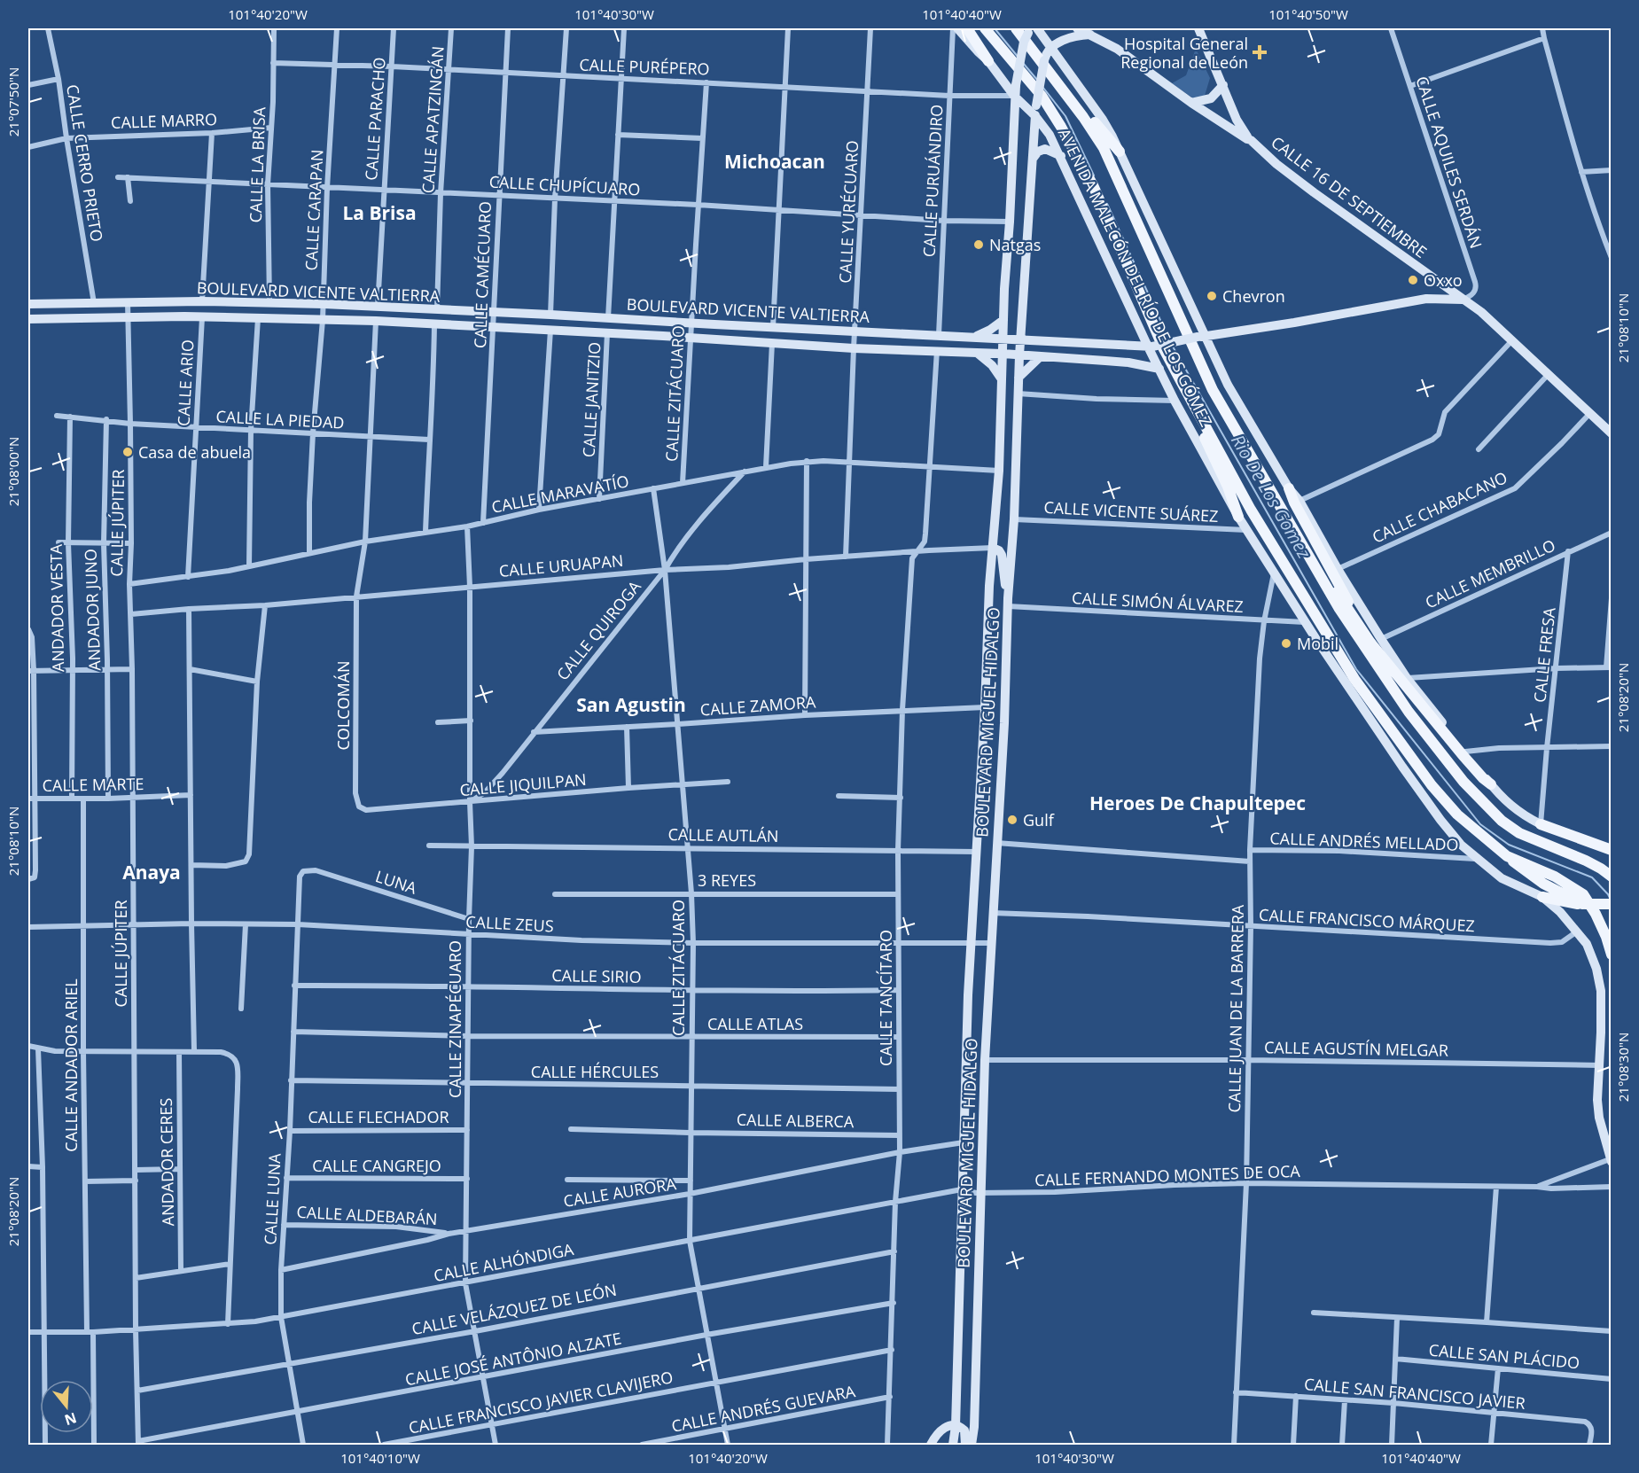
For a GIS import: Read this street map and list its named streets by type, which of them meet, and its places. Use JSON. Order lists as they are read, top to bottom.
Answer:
{
  "streets": {
    "main road": [
      "CALLE 16 DE SEPTIEMBRE",
      "AVENIDA MALECÓN DEL RÍO DE LOS GÓMEZ",
      "BOULEVARD VICENTE VALTIERRA",
      "BOULEVARD MIGUEL HIDALGO"
    ],
    "street": [
      "CALLE PURÉPERO",
      "CALLE PARACHO",
      "CALLE APATZINGÁN",
      "CALLE MARRO",
      "CALLE AQUILES SERDÁN",
      "CALLE CERRO PRIETO",
      "CALLE LA BRISA",
      "CALLE PURUÁNDIRO",
      "CALLE CHUPÍCUARO",
      "CALLE CARAPAN",
      "CALLE YURÉCUARO",
      "CALLE CAMÉCUARO",
      "CALLE ARIO",
      "CALLE ZITÁCUARO",
      "CALLE JANITZIO",
      "CALLE LA PIEDAD",
      "CALLE MARAVATÍO",
      "CALLE CHABACANO",
      "CALLE VICENTE SUÁREZ",
      "CALLE JÚPITER",
      "CALLE URUAPAN",
      "CALLE MEMBRILLO",
      "CALLE SIMÓN ÁLVAREZ",
      "ANDADOR VESTA",
      "ANDADOR JUNO",
      "CALLE QUIROGA",
      "CALLE FRESA",
      "COLCOMÁN",
      "CALLE ZAMORA",
      "CALLE MARTE",
      "CALLE JIQUILPAN",
      "CALLE AUTLÁN",
      "CALLE ANDRÉS MELLADO",
      "3 REYES",
      "LUNA",
      "CALLE FRANCISCO MÁRQUEZ",
      "CALLE ZEUS",
      "CALLE SIRIO",
      "CALLE TANCÍTARO",
      "CALLE JUAN DE LA BARRERA",
      "CALLE ZINAPÉCUARO",
      "CALLE ATLAS",
      "CALLE AGUSTÍN MELGAR",
      "CALLE ANDADOR ARIEL",
      "CALLE HÉRCULES",
      "CALLE FLECHADOR",
      "CALLE ALBERCA",
      "ANDADOR CERES",
      "CALLE CANGREJO",
      "CALLE FERNANDO MONTES DE OCA",
      "CALLE AURORA",
      "CALLE LUNA",
      "CALLE ALDEBARÁN",
      "CALLE ALHÓNDIGA",
      "CALLE VELÁZQUEZ DE LEÓN",
      "CALLE SAN PLÁCIDO",
      "CALLE JOSÉ ANTÔNIO ALZATE",
      "CALLE SAN FRANCISCO JAVIER",
      "CALLE FRANCISCO JAVIER CLAVIJERO",
      "CALLE ANDRÉS GUEVARA"
    ]
  },
  "crossings": [
    ["CALLE PURÉPERO", "CALLE PARACHO"],
    ["CALLE PURÉPERO", "CALLE APATZINGÁN"],
    ["CALLE PURÉPERO", "CALLE LA BRISA"],
    ["CALLE PURÉPERO", "CALLE PURUÁNDIRO"],
    ["CALLE PURÉPERO", "CALLE CARAPAN"],
    ["CALLE PURÉPERO", "CALLE YURÉCUARO"],
    ["CALLE PURÉPERO", "CALLE CAMÉCUARO"],
    ["CALLE PURÉPERO", "AVENIDA MALECÓN DEL RÍO DE LOS GÓMEZ"],
    ["CALLE PURÉPERO", "CALLE ZITÁCUARO"],
    ["CALLE PURÉPERO", "BOULEVARD MIGUEL HIDALGO"],
    ["CALLE PARACHO", "CALLE CHUPÍCUARO"],
    ["CALLE PARACHO", "BOULEVARD VICENTE VALTIERRA"],
    ["CALLE APATZINGÁN", "CALLE CHUPÍCUARO"],
    ["CALLE APATZINGÁN", "BOULEVARD VICENTE VALTIERRA"],
    ["CALLE MARRO", "CALLE CERRO PRIETO"],
    ["CALLE MARRO", "CALLE LA BRISA"],
    ["CALLE AQUILES SERDÁN", "CALLE 16 DE SEPTIEMBRE"],
    ["CALLE AQUILES SERDÁN", "BOULEVARD VICENTE VALTIERRA"],
    ["CALLE CERRO PRIETO", "BOULEVARD VICENTE VALTIERRA"],
    ["CALLE LA BRISA", "CALLE CHUPÍCUARO"],
    ["CALLE LA BRISA", "BOULEVARD VICENTE VALTIERRA"],
    ["CALLE PURUÁNDIRO", "CALLE CHUPÍCUARO"],
    ["CALLE PURUÁNDIRO", "BOULEVARD VICENTE VALTIERRA"],
    ["CALLE CHUPÍCUARO", "CALLE CARAPAN"],
    ["CALLE CHUPÍCUARO", "CALLE YURÉCUARO"],
    ["CALLE CHUPÍCUARO", "CALLE CAMÉCUARO"],
    ["CALLE CHUPÍCUARO", "CALLE ZITÁCUARO"],
    ["CALLE CHUPÍCUARO", "BOULEVARD MIGUEL HIDALGO"],
    ["CALLE 16 DE SEPTIEMBRE", "BOULEVARD VICENTE VALTIERRA"],
    ["CALLE 16 DE SEPTIEMBRE", "CALLE CHABACANO"],
    ["CALLE 16 DE SEPTIEMBRE", "BOULEVARD MIGUEL HIDALGO"],
    ["CALLE CARAPAN", "BOULEVARD VICENTE VALTIERRA"],
    ["CALLE CARAPAN", "CALLE LA PIEDAD"],
    ["CALLE CARAPAN", "CALLE MARAVATÍO"],
    ["CALLE YURÉCUARO", "BOULEVARD VICENTE VALTIERRA"],
    ["CALLE YURÉCUARO", "CALLE MARAVATÍO"],
    ["CALLE YURÉCUARO", "CALLE URUAPAN"],
    ["CALLE CAMÉCUARO", "BOULEVARD VICENTE VALTIERRA"],
    ["CALLE CAMÉCUARO", "CALLE MARAVATÍO"],
    ["AVENIDA MALECÓN DEL RÍO DE LOS GÓMEZ", "BOULEVARD VICENTE VALTIERRA"],
    ["AVENIDA MALECÓN DEL RÍO DE LOS GÓMEZ", "CALLE VICENTE SUÁREZ"],
    ["AVENIDA MALECÓN DEL RÍO DE LOS GÓMEZ", "CALLE SIMÓN ÁLVAREZ"],
    ["AVENIDA MALECÓN DEL RÍO DE LOS GÓMEZ", "BOULEVARD MIGUEL HIDALGO"],
    ["AVENIDA MALECÓN DEL RÍO DE LOS GÓMEZ", "CALLE ANDRÉS MELLADO"],
    ["AVENIDA MALECÓN DEL RÍO DE LOS GÓMEZ", "CALLE FRANCISCO MÁRQUEZ"],
    ["AVENIDA MALECÓN DEL RÍO DE LOS GÓMEZ", "CALLE JUAN DE LA BARRERA"],
    ["AVENIDA MALECÓN DEL RÍO DE LOS GÓMEZ", "CALLE AGUSTÍN MELGAR"],
    ["BOULEVARD VICENTE VALTIERRA", "CALLE ARIO"],
    ["BOULEVARD VICENTE VALTIERRA", "CALLE ZITÁCUARO"],
    ["BOULEVARD VICENTE VALTIERRA", "CALLE JANITZIO"],
    ["BOULEVARD VICENTE VALTIERRA", "CALLE JÚPITER"],
    ["BOULEVARD VICENTE VALTIERRA", "BOULEVARD MIGUEL HIDALGO"],
    ["CALLE ARIO", "CALLE LA PIEDAD"],
    ["CALLE ARIO", "CALLE MARAVATÍO"],
    ["CALLE ZITÁCUARO", "CALLE MARAVATÍO"],
    ["CALLE ZITÁCUARO", "CALLE URUAPAN"],
    ["CALLE ZITÁCUARO", "CALLE QUIROGA"],
    ["CALLE ZITÁCUARO", "CALLE ZAMORA"],
    ["CALLE ZITÁCUARO", "CALLE JIQUILPAN"],
    ["CALLE ZITÁCUARO", "CALLE AUTLÁN"],
    ["CALLE ZITÁCUARO", "3 REYES"],
    ["CALLE ZITÁCUARO", "CALLE ZEUS"],
    ["CALLE ZITÁCUARO", "CALLE SIRIO"],
    ["CALLE ZITÁCUARO", "CALLE ATLAS"],
    ["CALLE ZITÁCUARO", "CALLE HÉRCULES"],
    ["CALLE ZITÁCUARO", "CALLE ALBERCA"],
    ["CALLE ZITÁCUARO", "CALLE AURORA"],
    ["CALLE ZITÁCUARO", "CALLE ALHÓNDIGA"],
    ["CALLE ZITÁCUARO", "CALLE VELÁZQUEZ DE LEÓN"],
    ["CALLE ZITÁCUARO", "CALLE JOSÉ ANTÔNIO ALZATE"],
    ["CALLE ZITÁCUARO", "CALLE FRANCISCO JAVIER CLAVIJERO"],
    ["CALLE ZITÁCUARO", "CALLE ANDRÉS GUEVARA"],
    ["CALLE JANITZIO", "CALLE MARAVATÍO"],
    ["CALLE LA PIEDAD", "CALLE JÚPITER"],
    ["CALLE LA PIEDAD", "ANDADOR VESTA"],
    ["CALLE LA PIEDAD", "ANDADOR JUNO"],
    ["CALLE MARAVATÍO", "CALLE JÚPITER"],
    ["CALLE MARAVATÍO", "CALLE QUIROGA"],
    ["CALLE MARAVATÍO", "BOULEVARD MIGUEL HIDALGO"],
    ["CALLE MARAVATÍO", "CALLE ZINAPÉCUARO"],
    ["CALLE VICENTE SUÁREZ", "BOULEVARD MIGUEL HIDALGO"],
    ["CALLE JÚPITER", "CALLE URUAPAN"],
    ["CALLE JÚPITER", "CALLE MARTE"],
    ["CALLE JÚPITER", "CALLE ZEUS"],
    ["CALLE JÚPITER", "CALLE ALHÓNDIGA"],
    ["CALLE JÚPITER", "CALLE VELÁZQUEZ DE LEÓN"],
    ["CALLE JÚPITER", "CALLE JOSÉ ANTÔNIO ALZATE"],
    ["CALLE URUAPAN", "CALLE QUIROGA"],
    ["CALLE URUAPAN", "COLCOMÁN"],
    ["CALLE URUAPAN", "BOULEVARD MIGUEL HIDALGO"],
    ["CALLE URUAPAN", "CALLE TANCÍTARO"],
    ["CALLE URUAPAN", "CALLE ZINAPÉCUARO"],
    ["CALLE MEMBRILLO", "CALLE FRESA"],
    ["CALLE SIMÓN ÁLVAREZ", "BOULEVARD MIGUEL HIDALGO"],
    ["CALLE SIMÓN ÁLVAREZ", "CALLE JUAN DE LA BARRERA"],
    ["ANDADOR VESTA", "CALLE MARTE"],
    ["ANDADOR JUNO", "CALLE MARTE"],
    ["CALLE QUIROGA", "CALLE ZAMORA"],
    ["CALLE QUIROGA", "CALLE JIQUILPAN"],
    ["CALLE QUIROGA", "CALLE ZINAPÉCUARO"],
    ["COLCOMÁN", "CALLE JIQUILPAN"],
    ["CALLE ZAMORA", "BOULEVARD MIGUEL HIDALGO"],
    ["CALLE ZAMORA", "CALLE TANCÍTARO"],
    ["BOULEVARD MIGUEL HIDALGO", "CALLE AUTLÁN"],
    ["BOULEVARD MIGUEL HIDALGO", "CALLE FRANCISCO MÁRQUEZ"],
    ["BOULEVARD MIGUEL HIDALGO", "CALLE ZEUS"],
    ["BOULEVARD MIGUEL HIDALGO", "CALLE AGUSTÍN MELGAR"],
    ["BOULEVARD MIGUEL HIDALGO", "CALLE FERNANDO MONTES DE OCA"],
    ["BOULEVARD MIGUEL HIDALGO", "CALLE AURORA"],
    ["BOULEVARD MIGUEL HIDALGO", "CALLE ALHÓNDIGA"],
    ["CALLE MARTE", "CALLE ANDADOR ARIEL"],
    ["CALLE JIQUILPAN", "CALLE ZINAPÉCUARO"],
    ["CALLE AUTLÁN", "CALLE TANCÍTARO"],
    ["CALLE AUTLÁN", "CALLE ZINAPÉCUARO"],
    ["CALLE ANDRÉS MELLADO", "CALLE JUAN DE LA BARRERA"],
    ["3 REYES", "CALLE TANCÍTARO"],
    ["LUNA", "CALLE ZINAPÉCUARO"],
    ["LUNA", "CALLE LUNA"],
    ["CALLE FRANCISCO MÁRQUEZ", "CALLE JUAN DE LA BARRERA"],
    ["CALLE ZEUS", "CALLE TANCÍTARO"],
    ["CALLE ZEUS", "CALLE ZINAPÉCUARO"],
    ["CALLE ZEUS", "CALLE ANDADOR ARIEL"],
    ["CALLE ZEUS", "CALLE LUNA"],
    ["CALLE SIRIO", "CALLE TANCÍTARO"],
    ["CALLE SIRIO", "CALLE ZINAPÉCUARO"],
    ["CALLE SIRIO", "CALLE LUNA"],
    ["CALLE TANCÍTARO", "CALLE ATLAS"],
    ["CALLE TANCÍTARO", "CALLE HÉRCULES"],
    ["CALLE TANCÍTARO", "CALLE ALBERCA"],
    ["CALLE TANCÍTARO", "CALLE AURORA"],
    ["CALLE TANCÍTARO", "CALLE ALHÓNDIGA"],
    ["CALLE TANCÍTARO", "CALLE VELÁZQUEZ DE LEÓN"],
    ["CALLE TANCÍTARO", "CALLE JOSÉ ANTÔNIO ALZATE"],
    ["CALLE TANCÍTARO", "CALLE FRANCISCO JAVIER CLAVIJERO"],
    ["CALLE TANCÍTARO", "CALLE ANDRÉS GUEVARA"],
    ["CALLE JUAN DE LA BARRERA", "CALLE AGUSTÍN MELGAR"],
    ["CALLE JUAN DE LA BARRERA", "CALLE FERNANDO MONTES DE OCA"],
    ["CALLE JUAN DE LA BARRERA", "CALLE SAN FRANCISCO JAVIER"],
    ["CALLE ZINAPÉCUARO", "CALLE ATLAS"],
    ["CALLE ZINAPÉCUARO", "CALLE HÉRCULES"],
    ["CALLE ZINAPÉCUARO", "CALLE FLECHADOR"],
    ["CALLE ZINAPÉCUARO", "CALLE CANGREJO"],
    ["CALLE ZINAPÉCUARO", "CALLE AURORA"],
    ["CALLE ZINAPÉCUARO", "CALLE ALHÓNDIGA"],
    ["CALLE ZINAPÉCUARO", "CALLE VELÁZQUEZ DE LEÓN"],
    ["CALLE ZINAPÉCUARO", "CALLE JOSÉ ANTÔNIO ALZATE"],
    ["CALLE ZINAPÉCUARO", "CALLE FRANCISCO JAVIER CLAVIJERO"],
    ["CALLE ATLAS", "CALLE LUNA"],
    ["CALLE ANDADOR ARIEL", "CALLE ALHÓNDIGA"],
    ["CALLE HÉRCULES", "CALLE LUNA"],
    ["CALLE FLECHADOR", "CALLE LUNA"],
    ["CALLE CANGREJO", "CALLE LUNA"],
    ["CALLE FERNANDO MONTES DE OCA", "CALLE ALHÓNDIGA"],
    ["CALLE AURORA", "CALLE LUNA"],
    ["CALLE AURORA", "CALLE ALDEBARÁN"],
    ["CALLE LUNA", "CALLE ALDEBARÁN"],
    ["CALLE LUNA", "CALLE ALHÓNDIGA"],
    ["CALLE LUNA", "CALLE VELÁZQUEZ DE LEÓN"],
    ["CALLE LUNA", "CALLE JOSÉ ANTÔNIO ALZATE"]
  ],
  "districts": [
    "Michoacan",
    "La Brisa",
    "San Agustin",
    "Heroes De Chapultepec",
    "Anaya"
  ],
  "water": ["Rio De Los Gomez"],
  "places": {
    "health": ["Hospital General Regional de León"],
    "other": [
      "Natgas",
      "Oxxo",
      "Chevron",
      "Casa de abuela",
      "Mobil",
      "Gulf"
    ]
  },
  "north": "bottom",
  "coordinates": [
    "101°40'20\"W",
    "101°40'30\"W",
    "101°40'40\"W",
    "101°40'50\"W",
    "21°07'50\"N",
    "21°08'10\"N",
    "21°08'00\"N",
    "21°08'20\"N",
    "21°08'30\"N",
    "101°40'10\"W"
  ]
}
